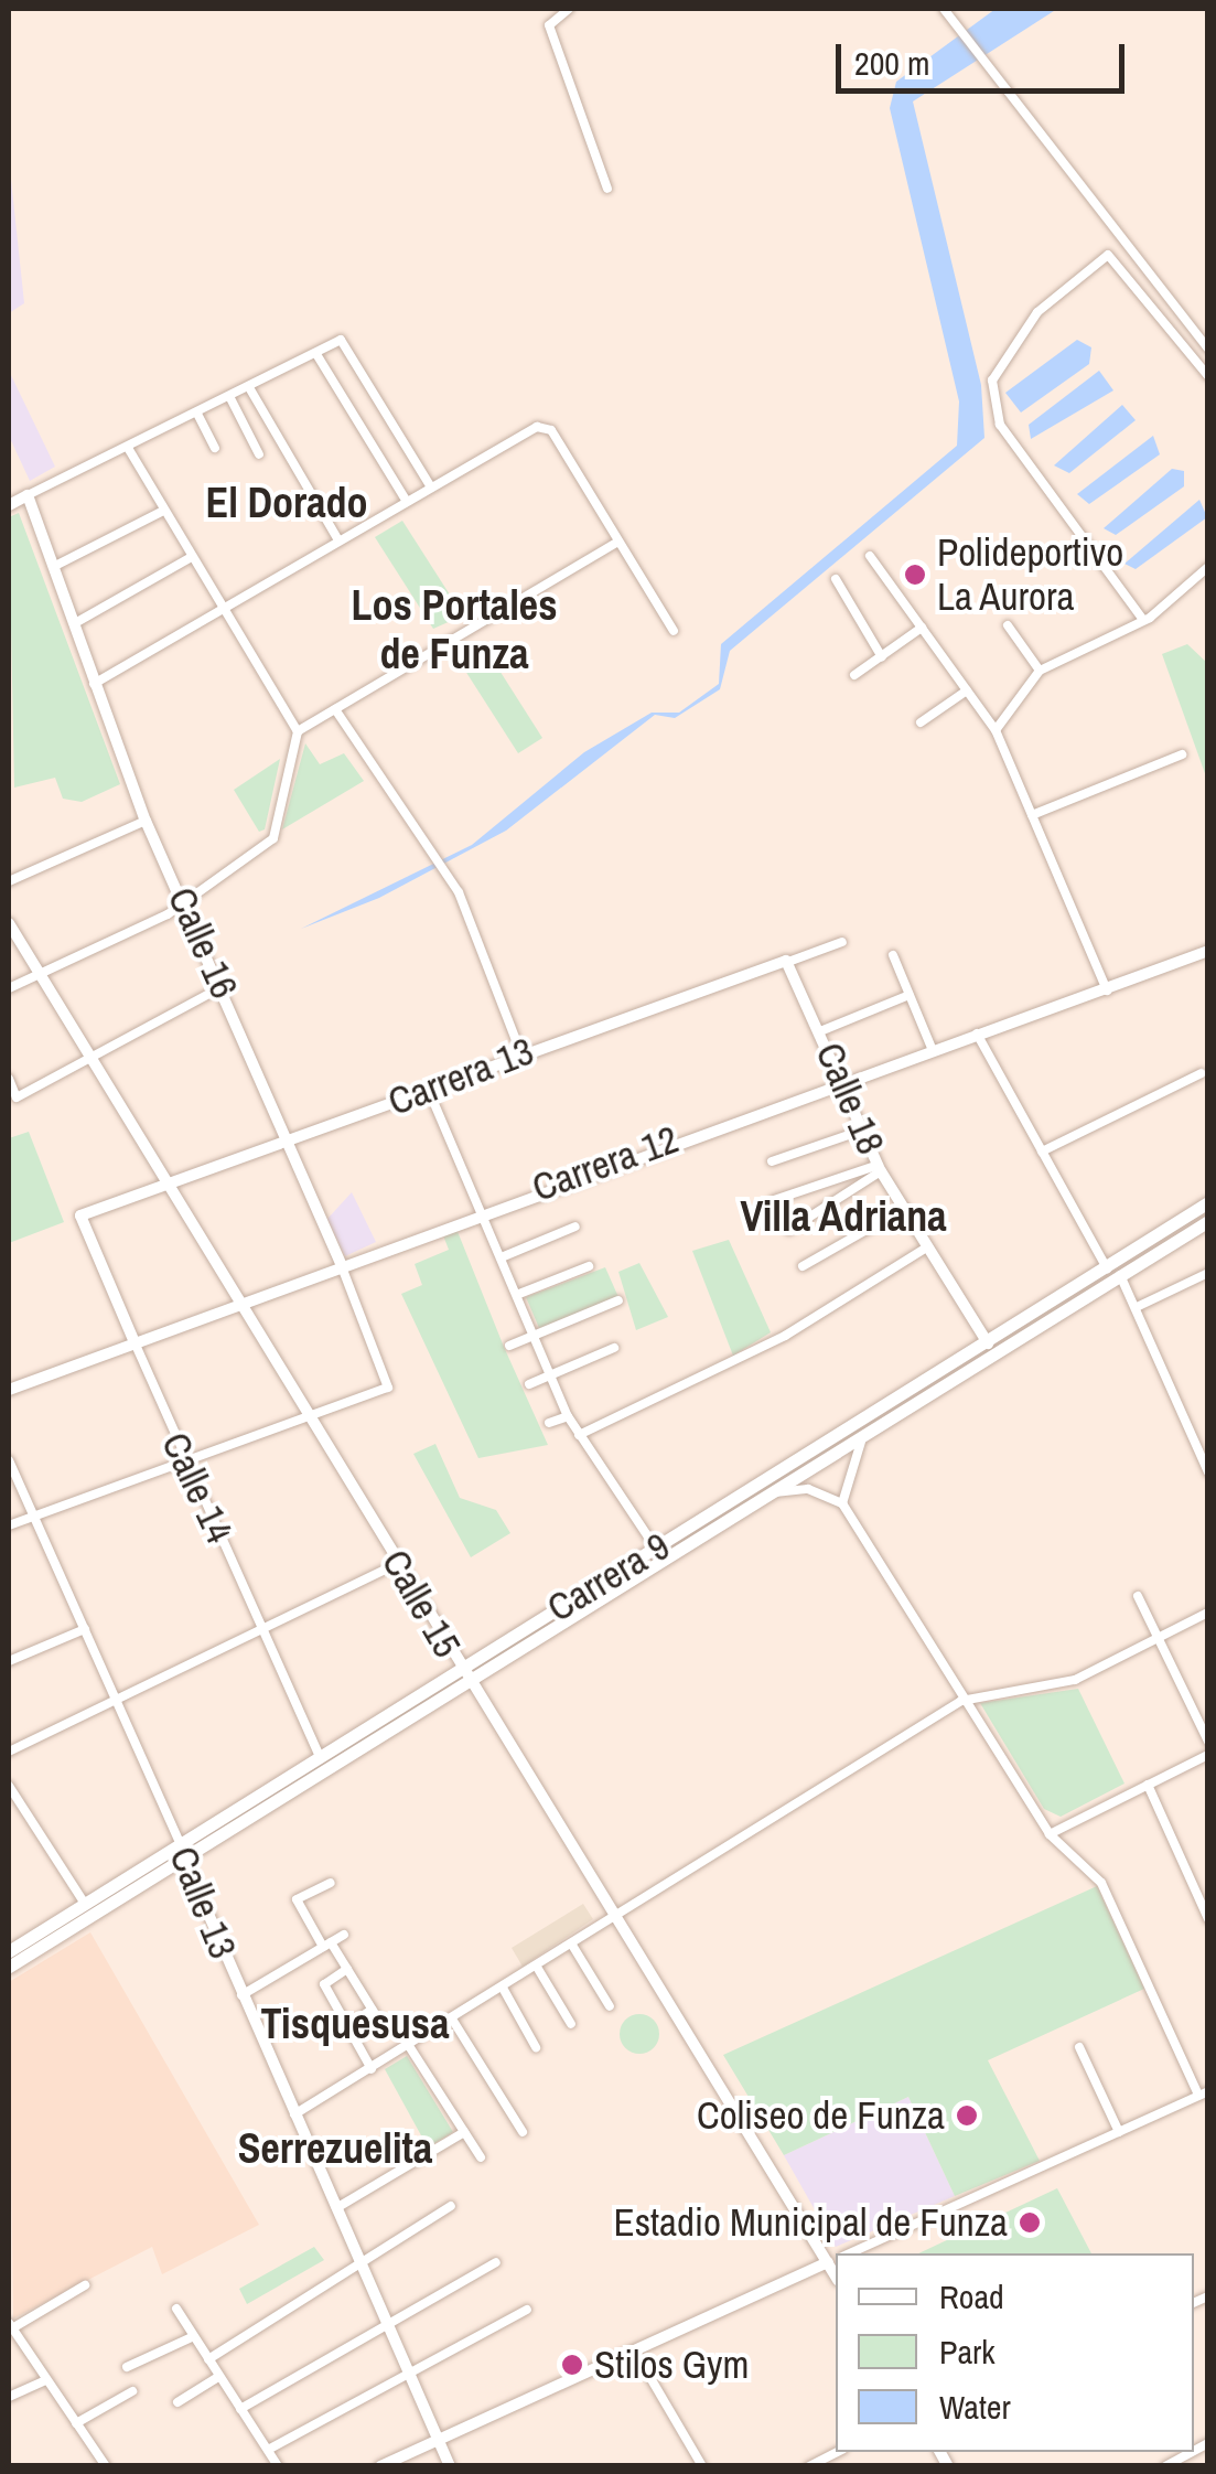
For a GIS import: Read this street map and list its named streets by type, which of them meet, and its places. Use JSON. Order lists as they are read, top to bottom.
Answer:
{
  "streets": {
    "main road": [
      "Calle 16",
      "Carrera 13",
      "Calle 18",
      "Carrera 12",
      "Calle 14",
      "Carrera 9",
      "Calle 15",
      "Calle 13"
    ]
  },
  "crossings": [
    ["Calle 16", "Carrera 13"],
    ["Calle 16", "Carrera 12"],
    ["Calle 16", "Calle 15"],
    ["Carrera 13", "Calle 18"],
    ["Carrera 13", "Calle 14"],
    ["Carrera 13", "Calle 15"],
    ["Calle 18", "Carrera 12"],
    ["Calle 18", "Carrera 9"],
    ["Carrera 12", "Calle 14"],
    ["Carrera 12", "Calle 15"],
    ["Calle 14", "Carrera 9"],
    ["Carrera 9", "Calle 15"],
    ["Carrera 9", "Calle 13"]
  ],
  "districts": [
    "El Dorado",
    "Los Portales de Funza",
    "Villa Adriana",
    "Tisquesusa",
    "Serrezuelita"
  ],
  "places": [
    "Polideportivo La Aurora",
    "Coliseo de Funza",
    "Estadio Municipal de Funza",
    "Stilos Gym"
  ],
  "legend": ["Road", "Park", "Water"],
  "scale_bar": "200 m"
}
